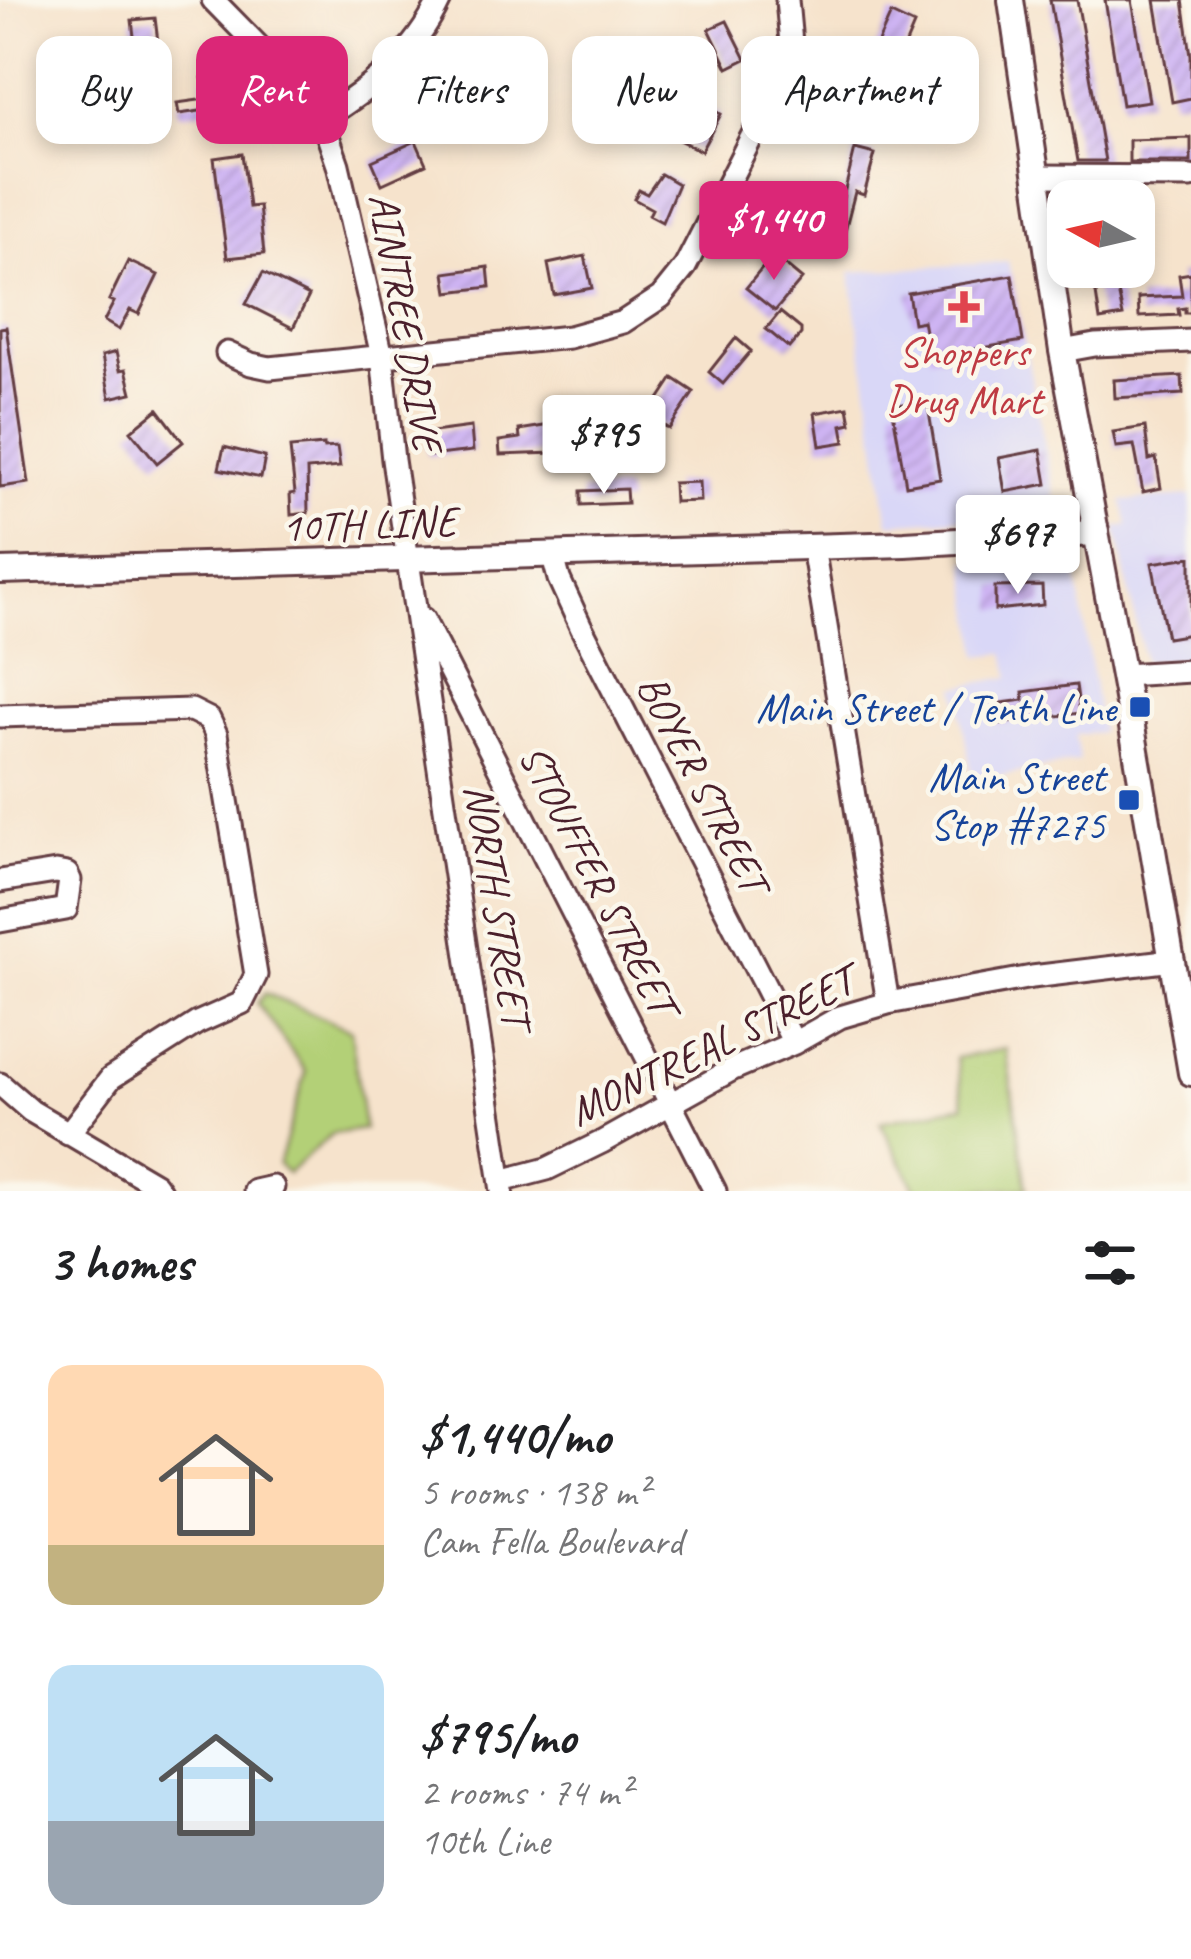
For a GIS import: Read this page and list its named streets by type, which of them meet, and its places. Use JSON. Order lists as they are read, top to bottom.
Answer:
{
  "streets": {
    "main road": ["10TH LINE"],
    "street": [
      "AINTREE DRIVE",
      "BOYER STREET",
      "STOUFFER STREET",
      "NORTH STREET",
      "MONTREAL STREET"
    ]
  },
  "crossings": [
    ["AINTREE DRIVE", "10TH LINE"],
    ["AINTREE DRIVE", "NORTH STREET"],
    ["10TH LINE", "BOYER STREET"],
    ["10TH LINE", "NORTH STREET"],
    ["BOYER STREET", "MONTREAL STREET"],
    ["STOUFFER STREET", "NORTH STREET"],
    ["STOUFFER STREET", "MONTREAL STREET"],
    ["NORTH STREET", "MONTREAL STREET"]
  ],
  "places": {
    "health": ["Shoppers Drug Mart"],
    "transit": ["Main Street / Tenth Line", "Main Street Stop #7275"]
  },
  "north": "left",
  "page": {
    "chip": [
      "Buy",
      "Rent",
      "Filters",
      "New",
      "Apartment"
    ],
    "price": ["$1,440", "$795", "$697"],
    "heading": "3 homes",
    "list": [
      {
        "name": "$1,440/mo",
        "note": "5 rooms · 138 m² · Cam Fella Boulevard"
      },
      {
        "name": "$795/mo",
        "note": "2 rooms · 74 m² · 10th Line"
      }
    ]
  }
}
